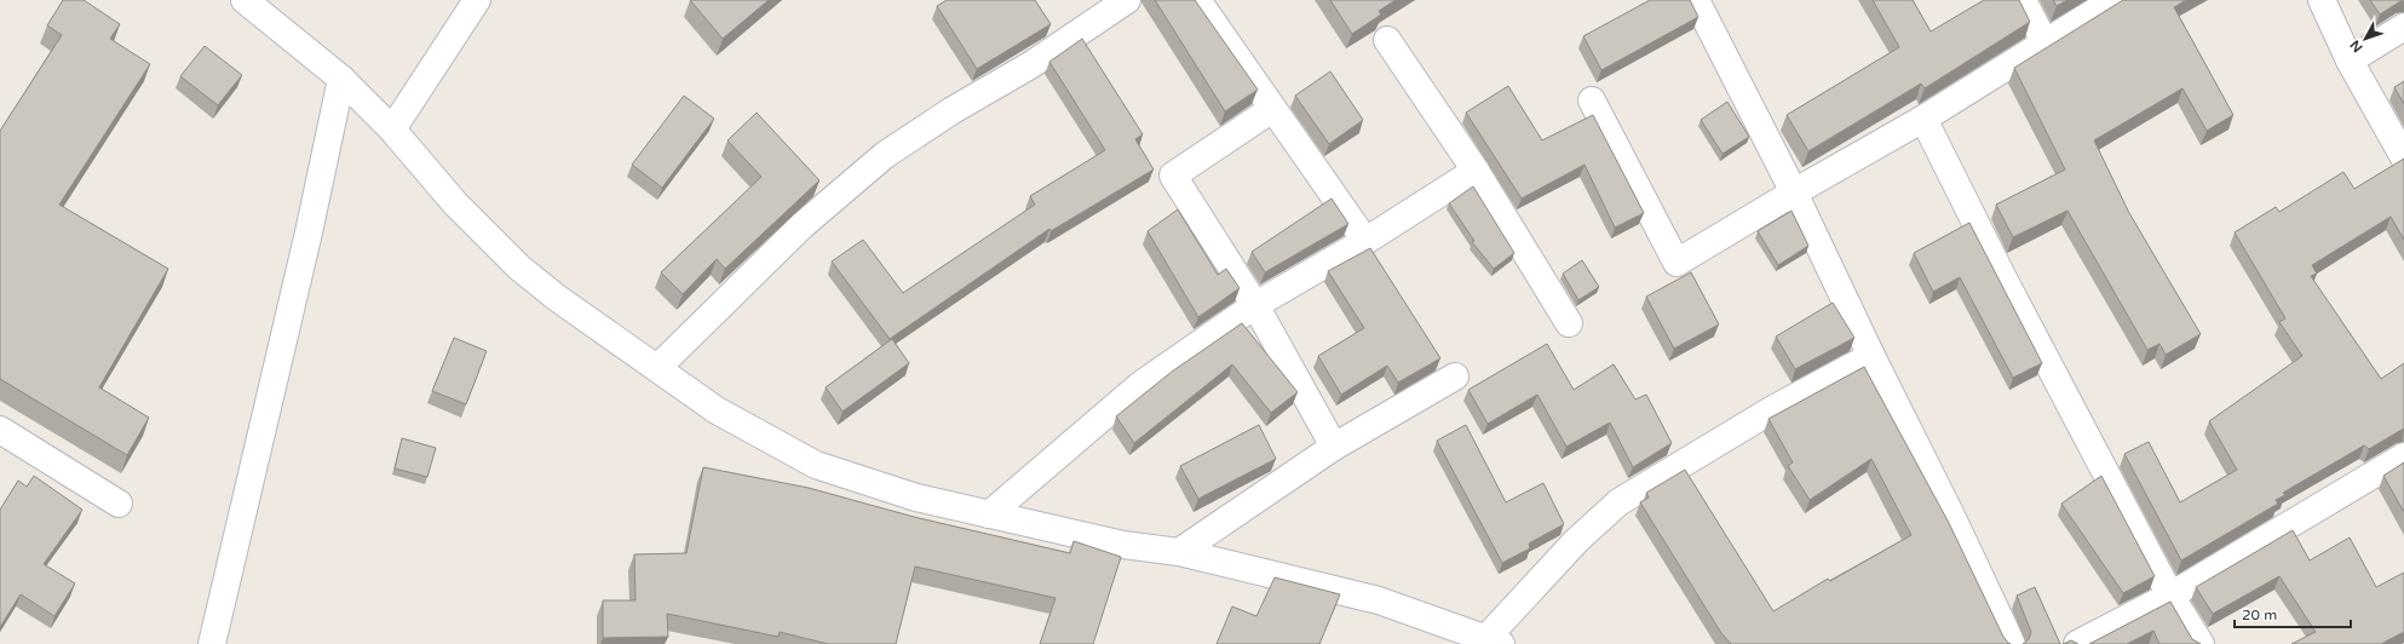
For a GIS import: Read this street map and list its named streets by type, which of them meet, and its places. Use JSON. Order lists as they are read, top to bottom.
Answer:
{
  "scale_bar": "20 m",
  "north": "bottom left"
}
